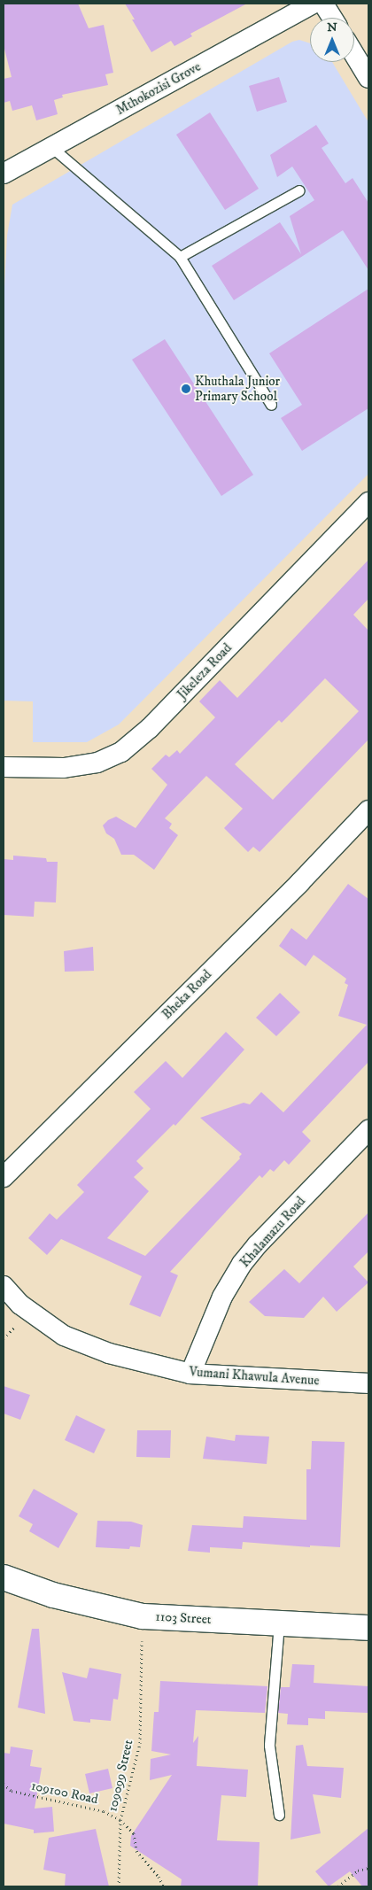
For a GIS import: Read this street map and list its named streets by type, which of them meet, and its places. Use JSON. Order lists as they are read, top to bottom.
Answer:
{
  "streets": {
    "street": [
      "Mthokozisi Grove",
      "Jikeleza Road",
      "Bheka Road",
      "Khalamazu Road",
      "Vumani Khawula Avenue",
      "1103 Street"
    ],
    "path": ["109099 Street", "109100 Road"]
  },
  "crossings": [
    ["Khalamazu Road", "Vumani Khawula Avenue"],
    ["1103 Street", "109099 Street"],
    ["109099 Street", "109100 Road"]
  ],
  "places": ["Khuthala Junior Primary School"],
  "north": "top"
}
